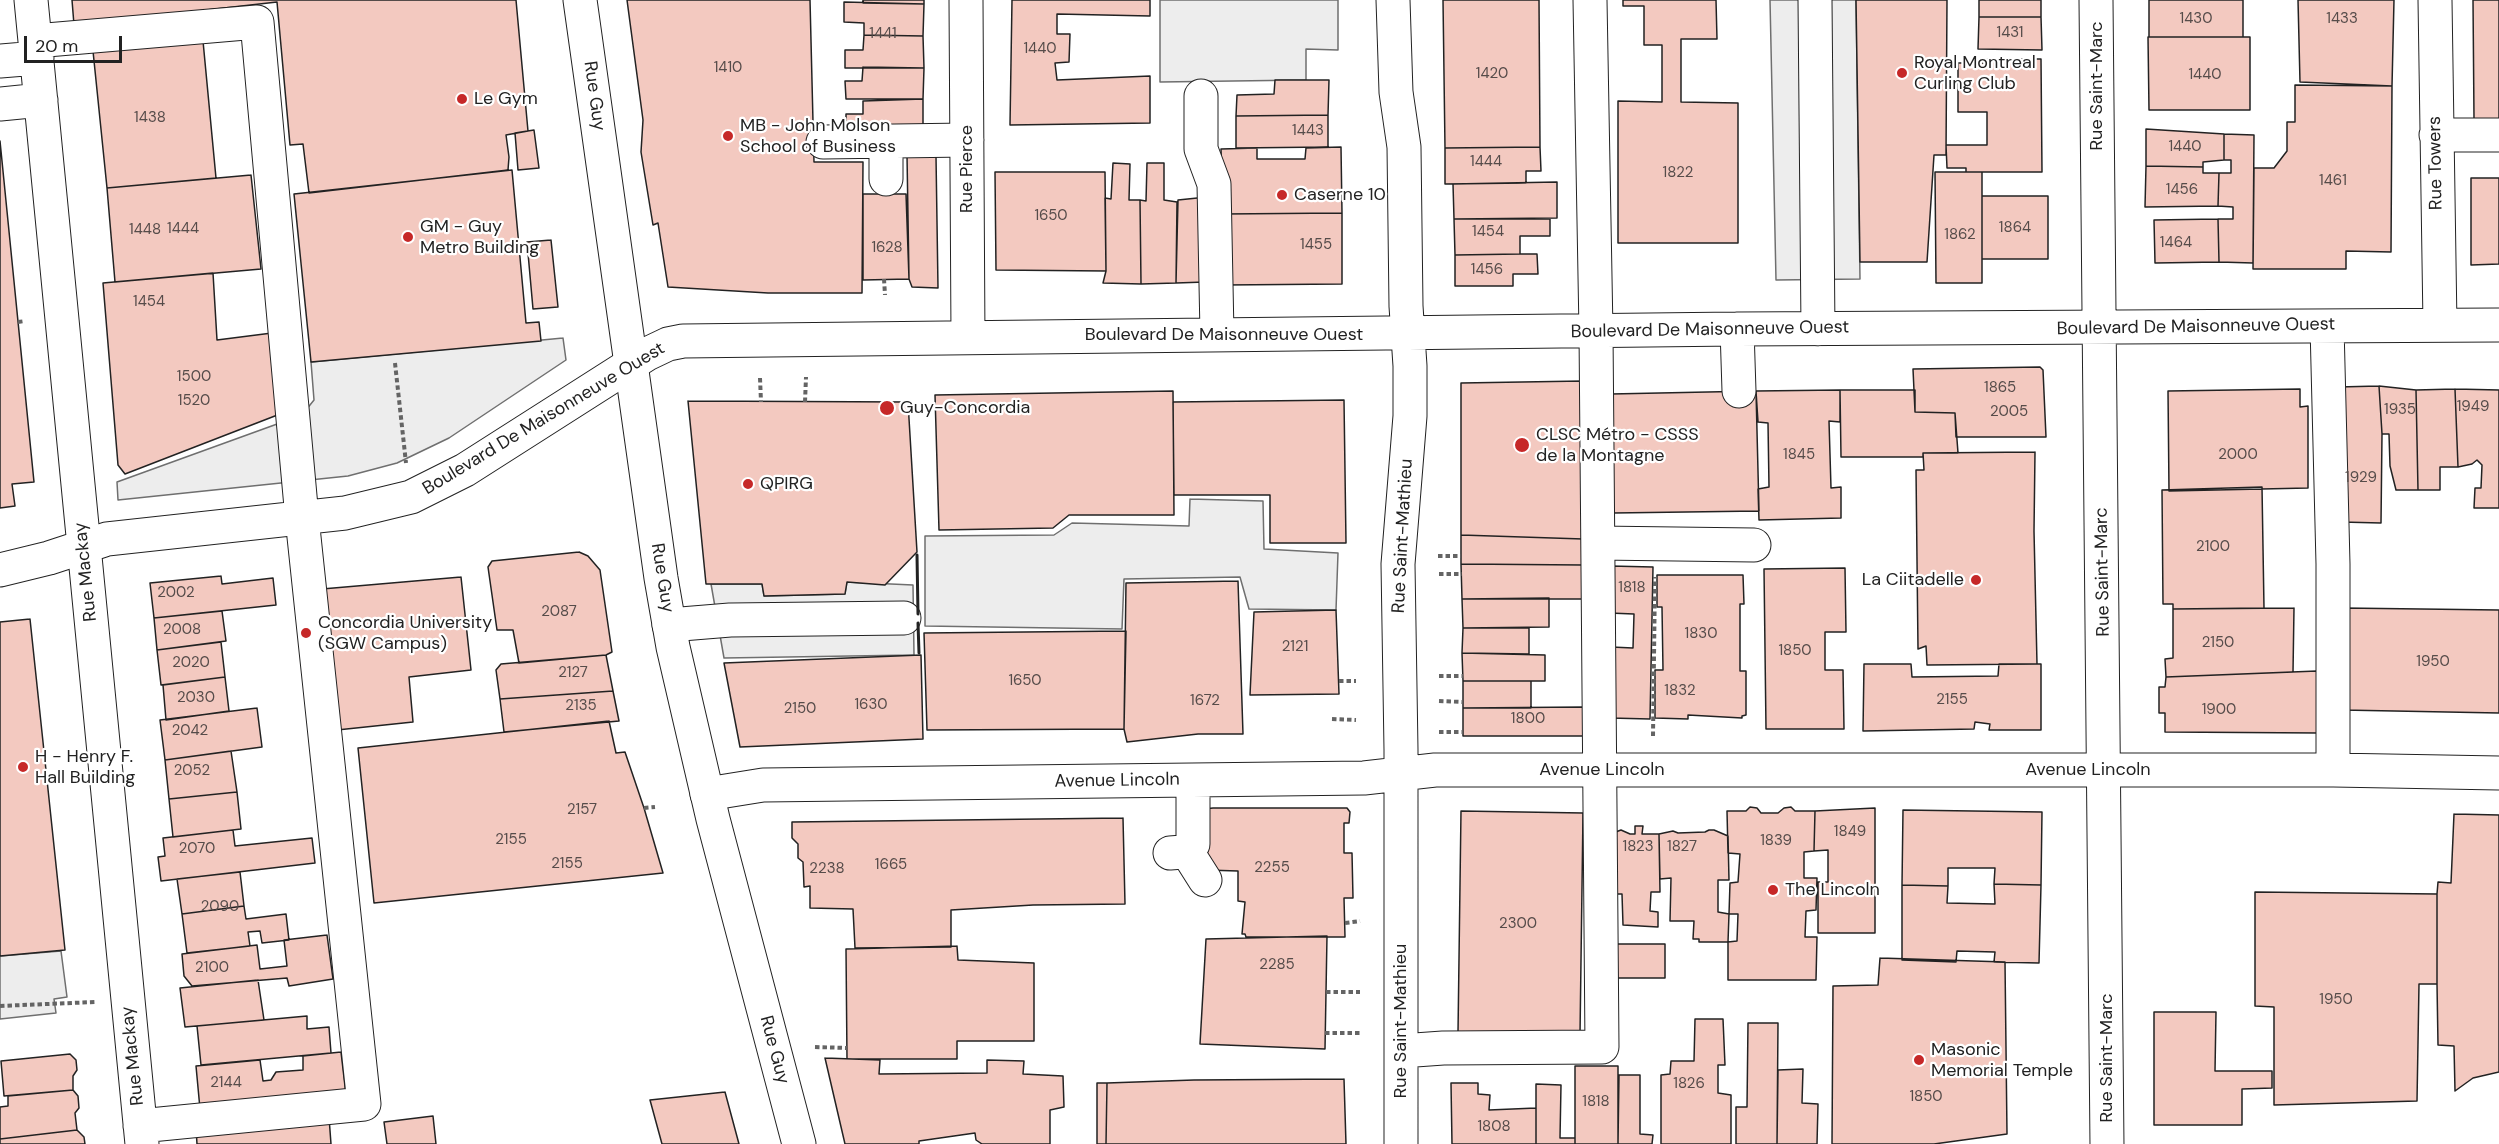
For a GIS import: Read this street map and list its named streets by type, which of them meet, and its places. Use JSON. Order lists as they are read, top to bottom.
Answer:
{
  "streets": {
    "street": [
      "Rue Saint-Marc",
      "Rue Guy",
      "Rue Towers",
      "Rue Pierce",
      "Boulevard De Maisonneuve Ouest",
      "Rue Saint-Mathieu",
      "Rue Mackay",
      "Avenue Lincoln"
    ]
  },
  "crossings": [
    ["Rue Saint-Marc", "Boulevard De Maisonneuve Ouest"],
    ["Rue Saint-Marc", "Avenue Lincoln"],
    ["Rue Guy", "Boulevard De Maisonneuve Ouest"],
    ["Rue Guy", "Avenue Lincoln"],
    ["Rue Towers", "Boulevard De Maisonneuve Ouest"],
    ["Rue Pierce", "Boulevard De Maisonneuve Ouest"],
    ["Boulevard De Maisonneuve Ouest", "Rue Saint-Mathieu"],
    ["Boulevard De Maisonneuve Ouest", "Rue Mackay"],
    ["Rue Saint-Mathieu", "Avenue Lincoln"]
  ],
  "places": [
    "Royal Montreal Curling Club",
    "Le Gym",
    "MB - John Molson School of Business",
    "Caserne 10",
    "GM - Guy Metro Building",
    "Guy-Concordia",
    "CLSC Métro - CSSS de la Montagne",
    "QPIRG",
    "La Ciitadelle",
    "Concordia University (SGW Campus)",
    "H - Henry F. Hall Building",
    "The Lincoln",
    "Masonic Memorial Temple"
  ],
  "house_numbers": [
    "1430",
    "1433",
    "1431",
    "1441",
    "1440",
    "1410",
    "1420",
    "1440",
    "1438",
    "1443",
    "1440",
    "1444",
    "1822",
    "1461",
    "1456",
    "1650",
    "1864",
    "1444",
    "1448",
    "1454",
    "1862",
    "1464",
    "1455",
    "1628",
    "1456",
    "1454",
    "1500",
    "1865",
    "1520",
    "1949",
    "1935",
    "2005",
    "1845",
    "2000",
    "1929",
    "2100",
    "1818",
    "2002",
    "2087",
    "2008",
    "1830",
    "2150",
    "2121",
    "1850",
    "1950",
    "2020",
    "2127",
    "1650",
    "1832",
    "2030",
    "2155",
    "1672",
    "1630",
    "2135",
    "2150",
    "1900",
    "1800",
    "2042",
    "2052",
    "2157",
    "1849",
    "2155",
    "1839",
    "1823",
    "1827",
    "2070",
    "2155",
    "1665",
    "2255",
    "2238",
    "2090",
    "2300",
    "2285",
    "2100",
    "1950",
    "2144",
    "1826",
    "1850",
    "1818",
    "1808"
  ],
  "scale_bar": "20 m"
}
